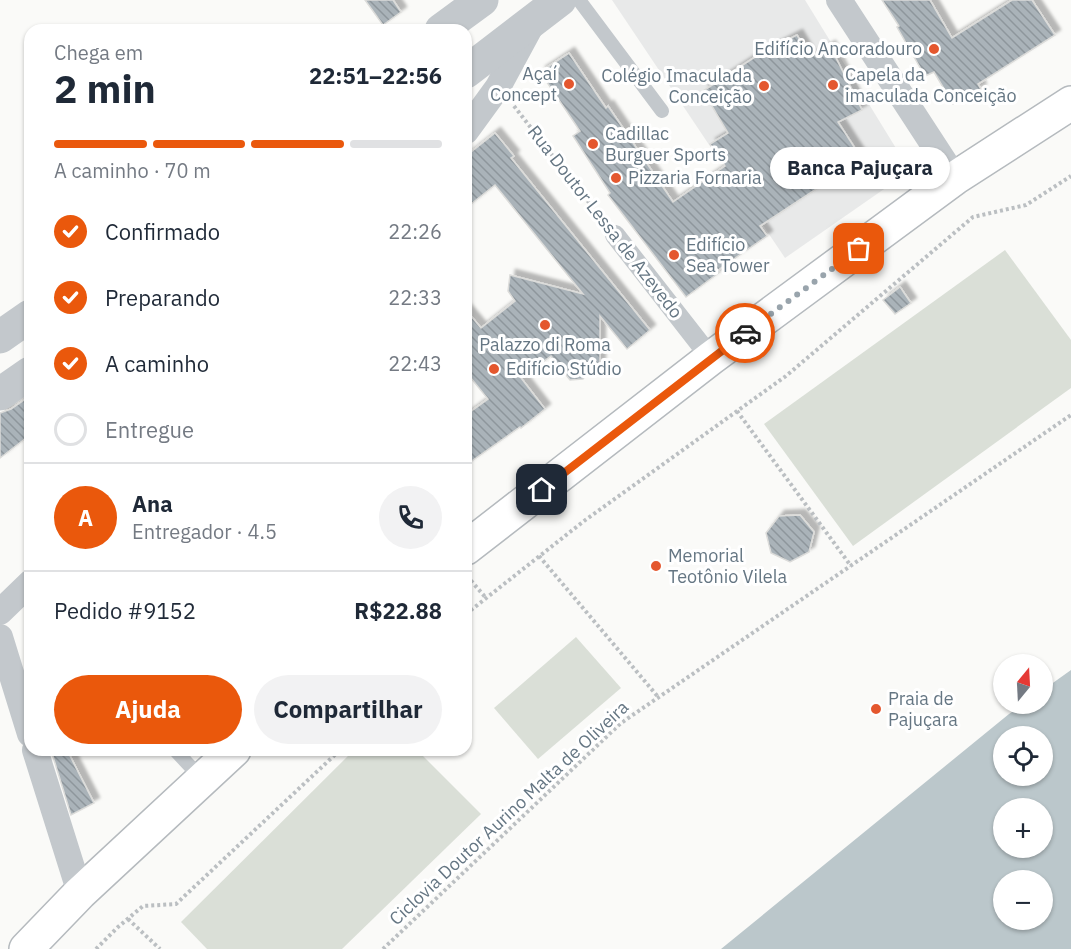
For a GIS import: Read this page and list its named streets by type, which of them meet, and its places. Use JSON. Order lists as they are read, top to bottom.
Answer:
{
  "streets": {
    "street": ["Rua Doutor Lessa de Azevedo"],
    "path": ["Ciclovia Doutor Aurino Malta de Oliveira"]
  },
  "places": [
    "Edifício Ancoradouro",
    "Açaí Concept",
    "Capela da imaculada Conceição",
    "Colégio Imaculada Conceição",
    "Cadillac Burguer Sports",
    "Pizzaria Fornaria",
    "Banca Pajuçara",
    "Edifício Sea Tower",
    "Palazzo di Roma",
    "Edifício Stúdio",
    "Memorial Teotônio Vilela",
    "Praia de Pajuçara"
  ],
  "north": "top",
  "page": {
    "heading": ["2 min", "Chega em", "22:51–22:56"],
    "panel": [
      "Ana",
      "Entregador · 4.5",
      "Pedido #9152",
      "R$22.88"
    ],
    "bar": "A caminho · 70 m",
    "bubble": "Banca Pajuçara",
    "list": [
      ["Confirmado", "22:26"],
      ["Preparando", "22:33"],
      ["A caminho", "22:43"],
      "Entregue"
    ],
    "round": "A",
    "map_buttons": ["+", "−"],
    "buttons": ["Ajuda", "Compartilhar"]
  }
}
